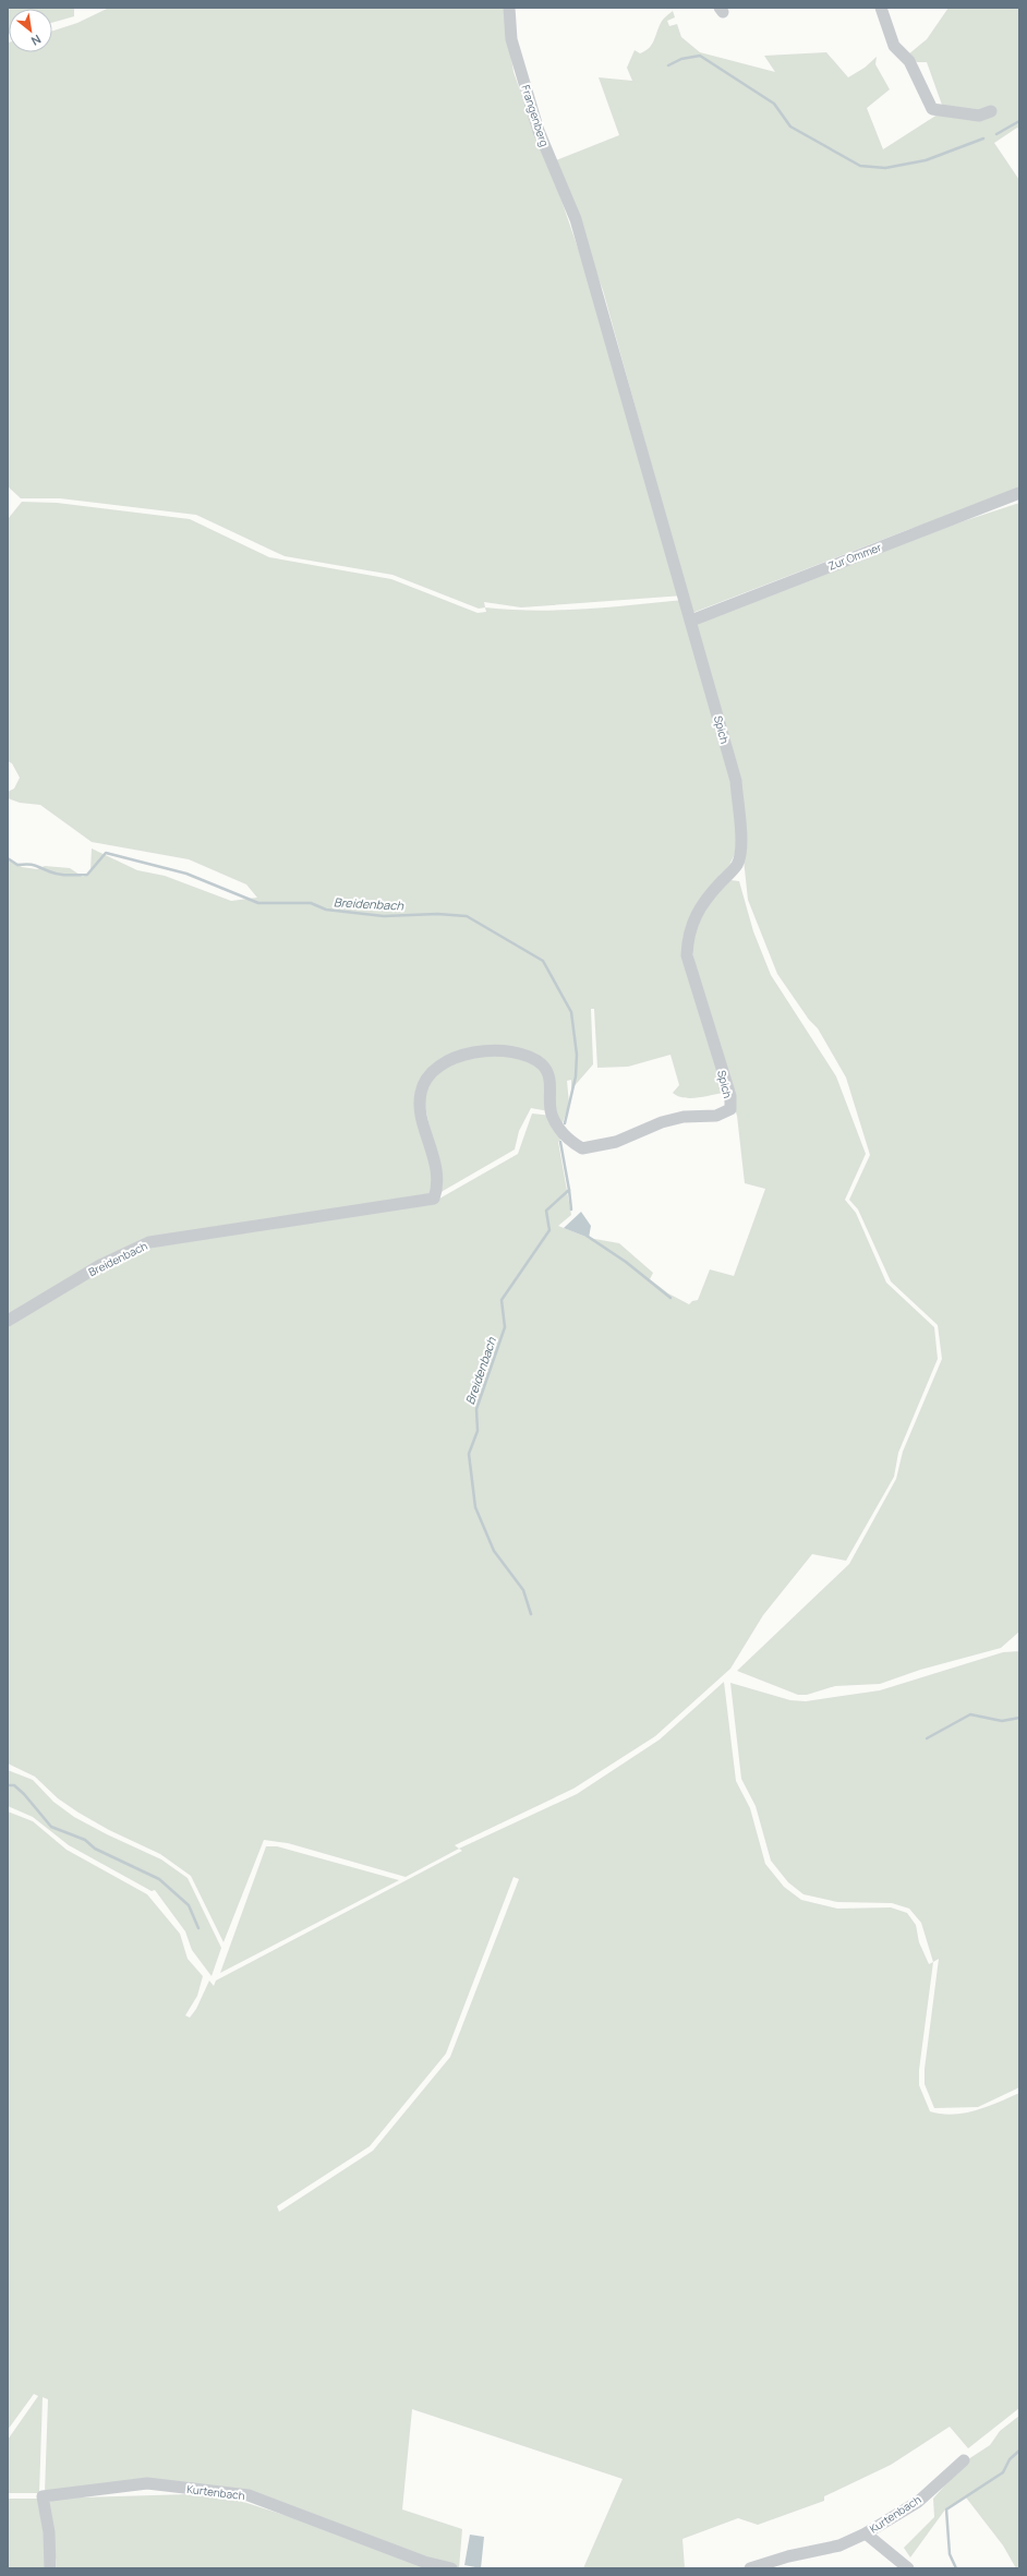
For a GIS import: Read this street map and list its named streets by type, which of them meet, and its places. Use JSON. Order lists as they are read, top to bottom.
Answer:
{
  "streets": {
    "street": [
      "Frangenberg",
      "Zur Ommer",
      "Spich",
      "Breidenbach",
      "Kurtenbach"
    ]
  },
  "crossings": [
    ["Frangenberg", "Zur Ommer"],
    ["Frangenberg", "Spich"],
    ["Zur Ommer", "Spich"],
    ["Spich", "Breidenbach"]
  ],
  "water": ["Breidenbach"],
  "north": "bottom right"
}
